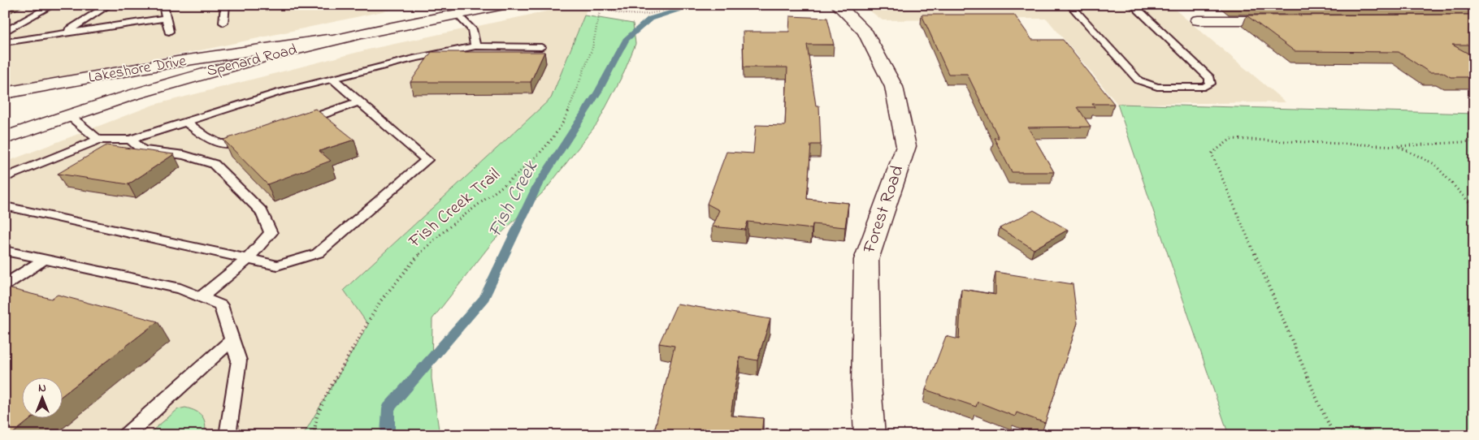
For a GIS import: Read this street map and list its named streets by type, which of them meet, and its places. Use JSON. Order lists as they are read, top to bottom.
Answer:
{
  "streets": {
    "street": ["Spenard Road", "Lakeshore Drive", "Forest Road"],
    "path": ["Fish Creek Trail"]
  },
  "crossings": [
    ["Spenard Road", "Lakeshore Drive"]
  ],
  "water": ["Fish Creek"],
  "north": "top"
}
